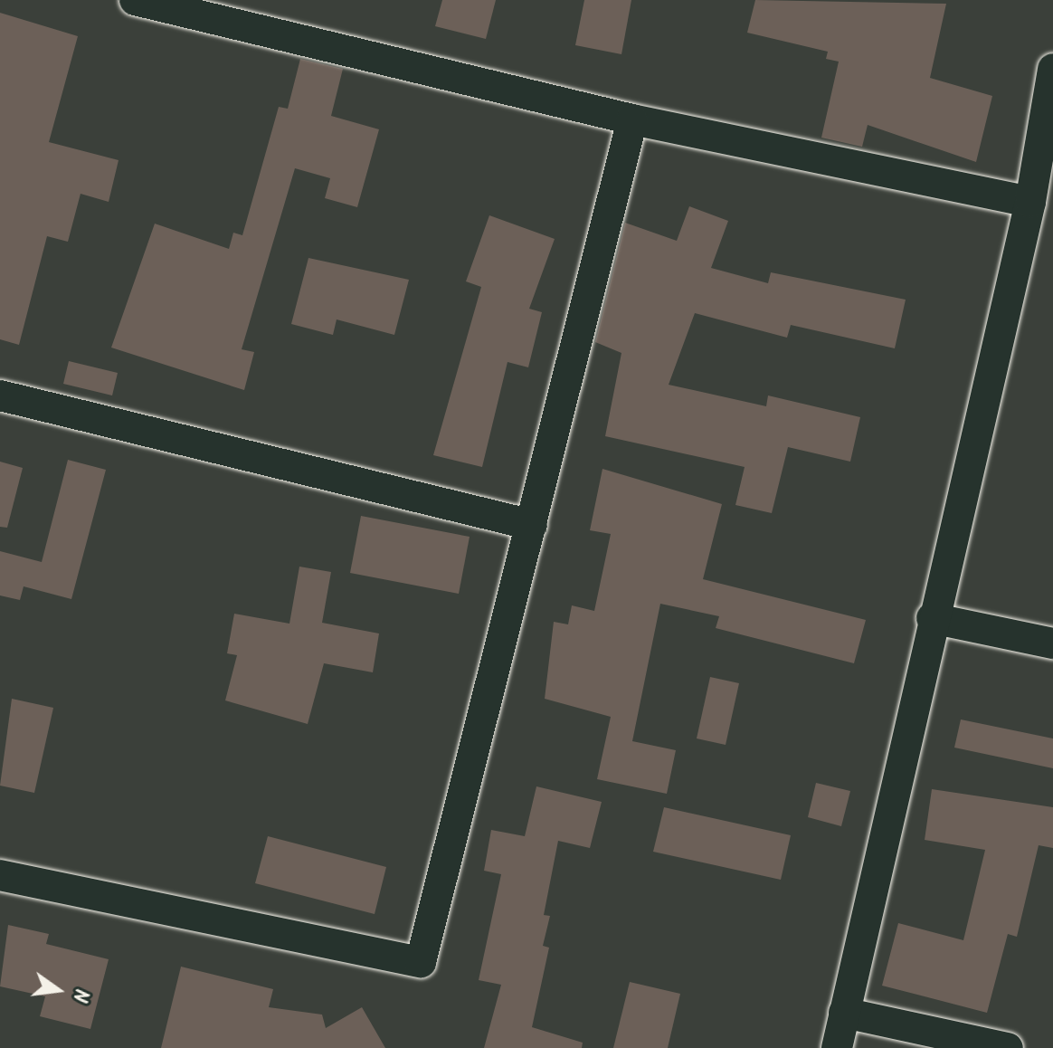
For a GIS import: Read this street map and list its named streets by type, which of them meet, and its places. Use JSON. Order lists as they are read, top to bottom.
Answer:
{
  "north": "right"
}
